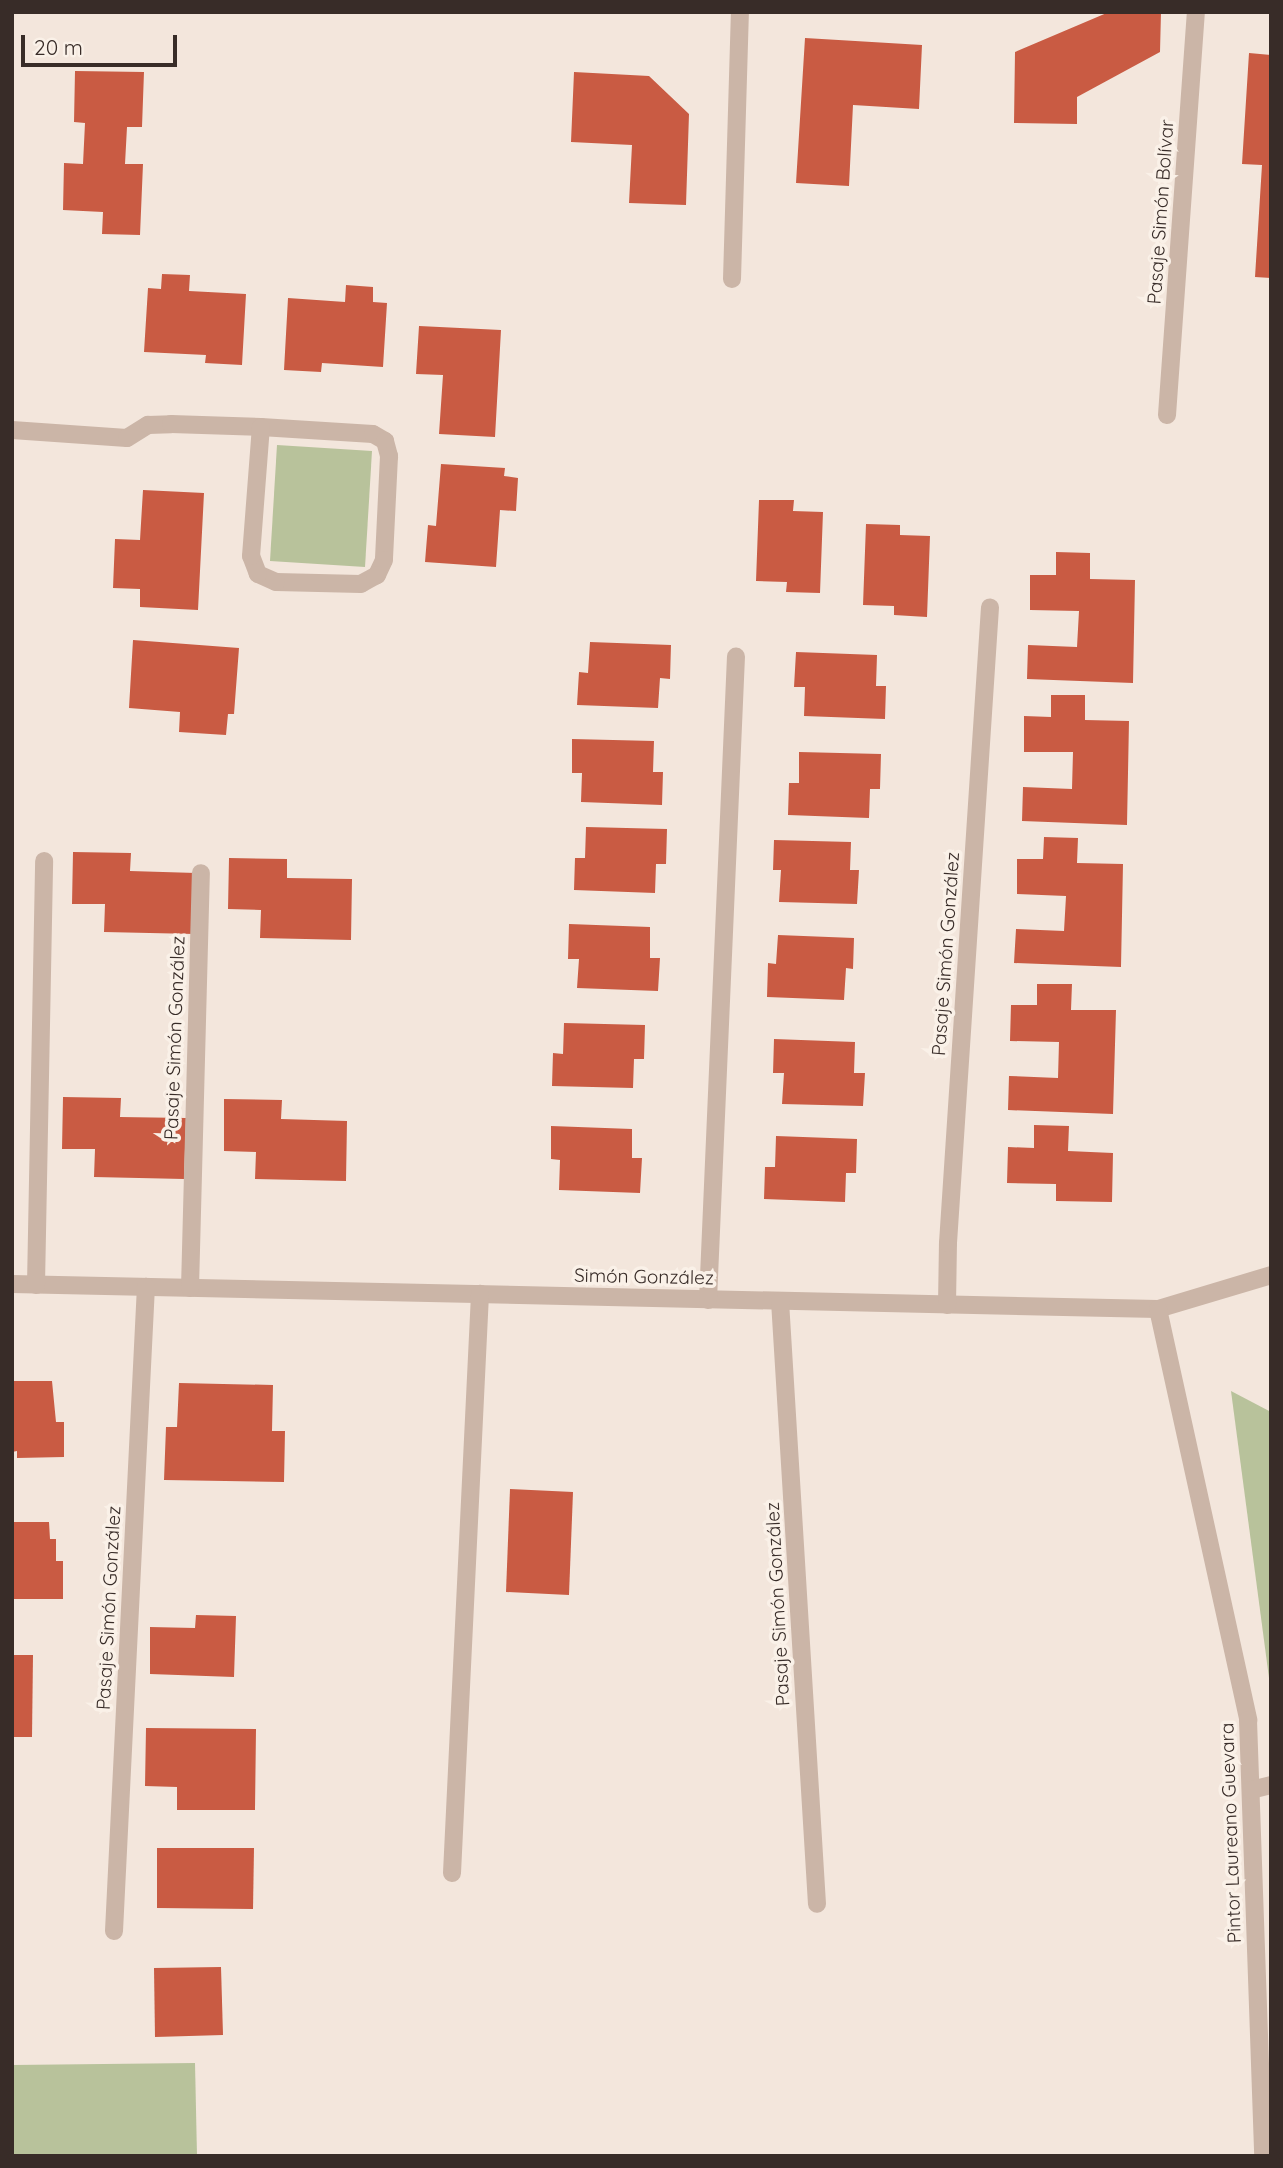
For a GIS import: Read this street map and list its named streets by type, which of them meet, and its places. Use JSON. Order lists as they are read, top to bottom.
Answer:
{
  "streets": {
    "street": [
      "Pasaje Simón Bolívar",
      "Pasaje Simón González",
      "Simón González",
      "Pintor Laureano Guevara"
    ]
  },
  "crossings": [
    ["Pasaje Simón González", "Simón González"],
    ["Simón González", "Pintor Laureano Guevara"]
  ],
  "scale_bar": "20 m"
}
